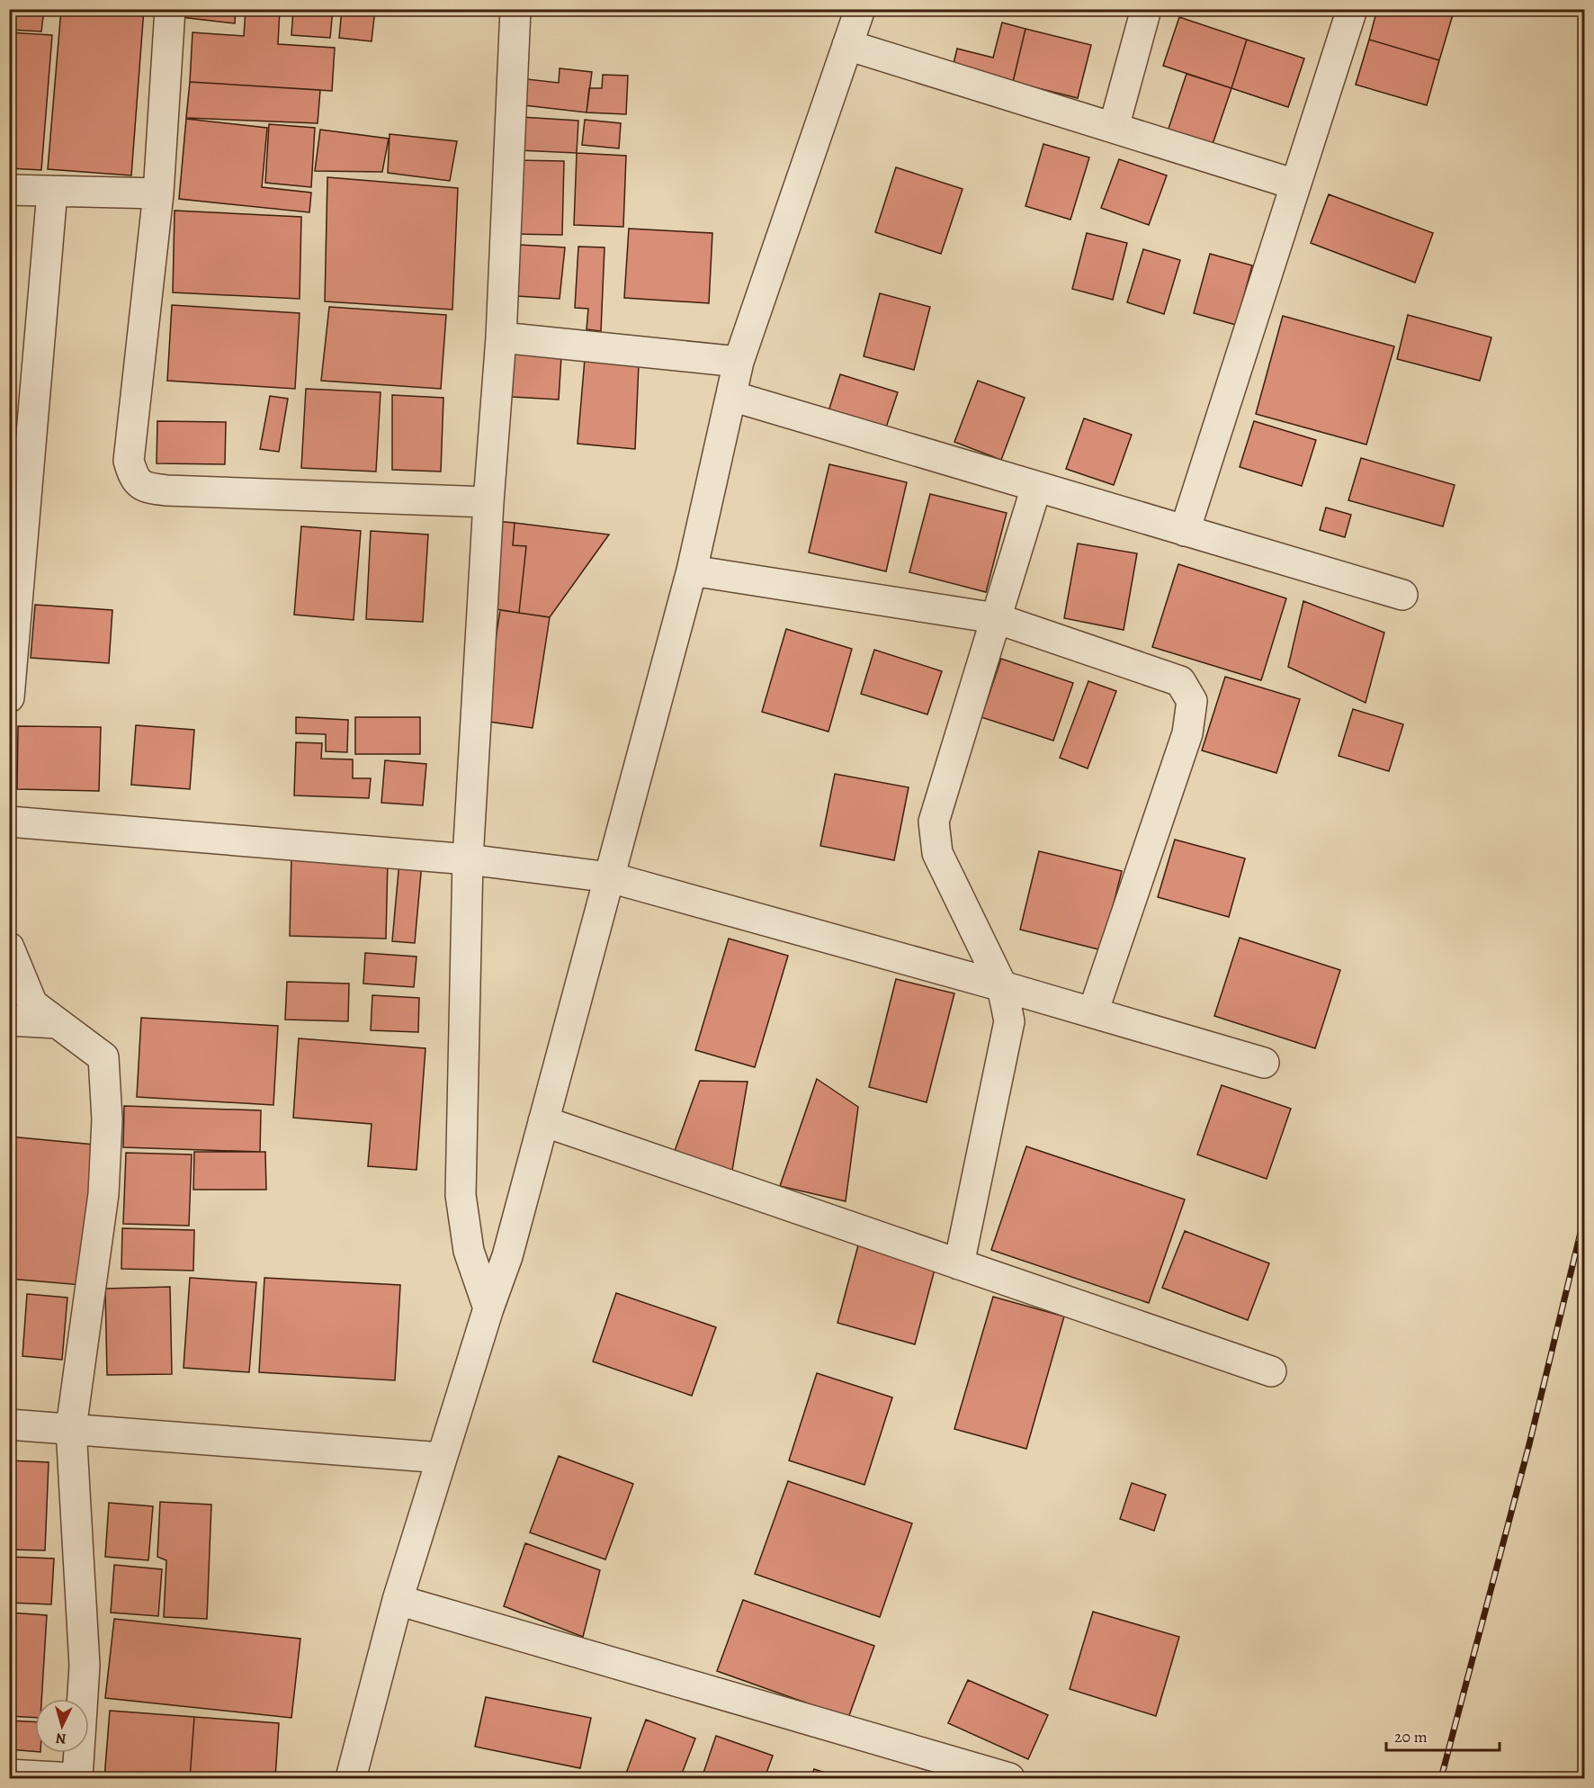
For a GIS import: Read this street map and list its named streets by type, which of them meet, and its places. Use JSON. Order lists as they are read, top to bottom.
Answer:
{
  "scale_bar": "20 m",
  "north": "bottom"
}
